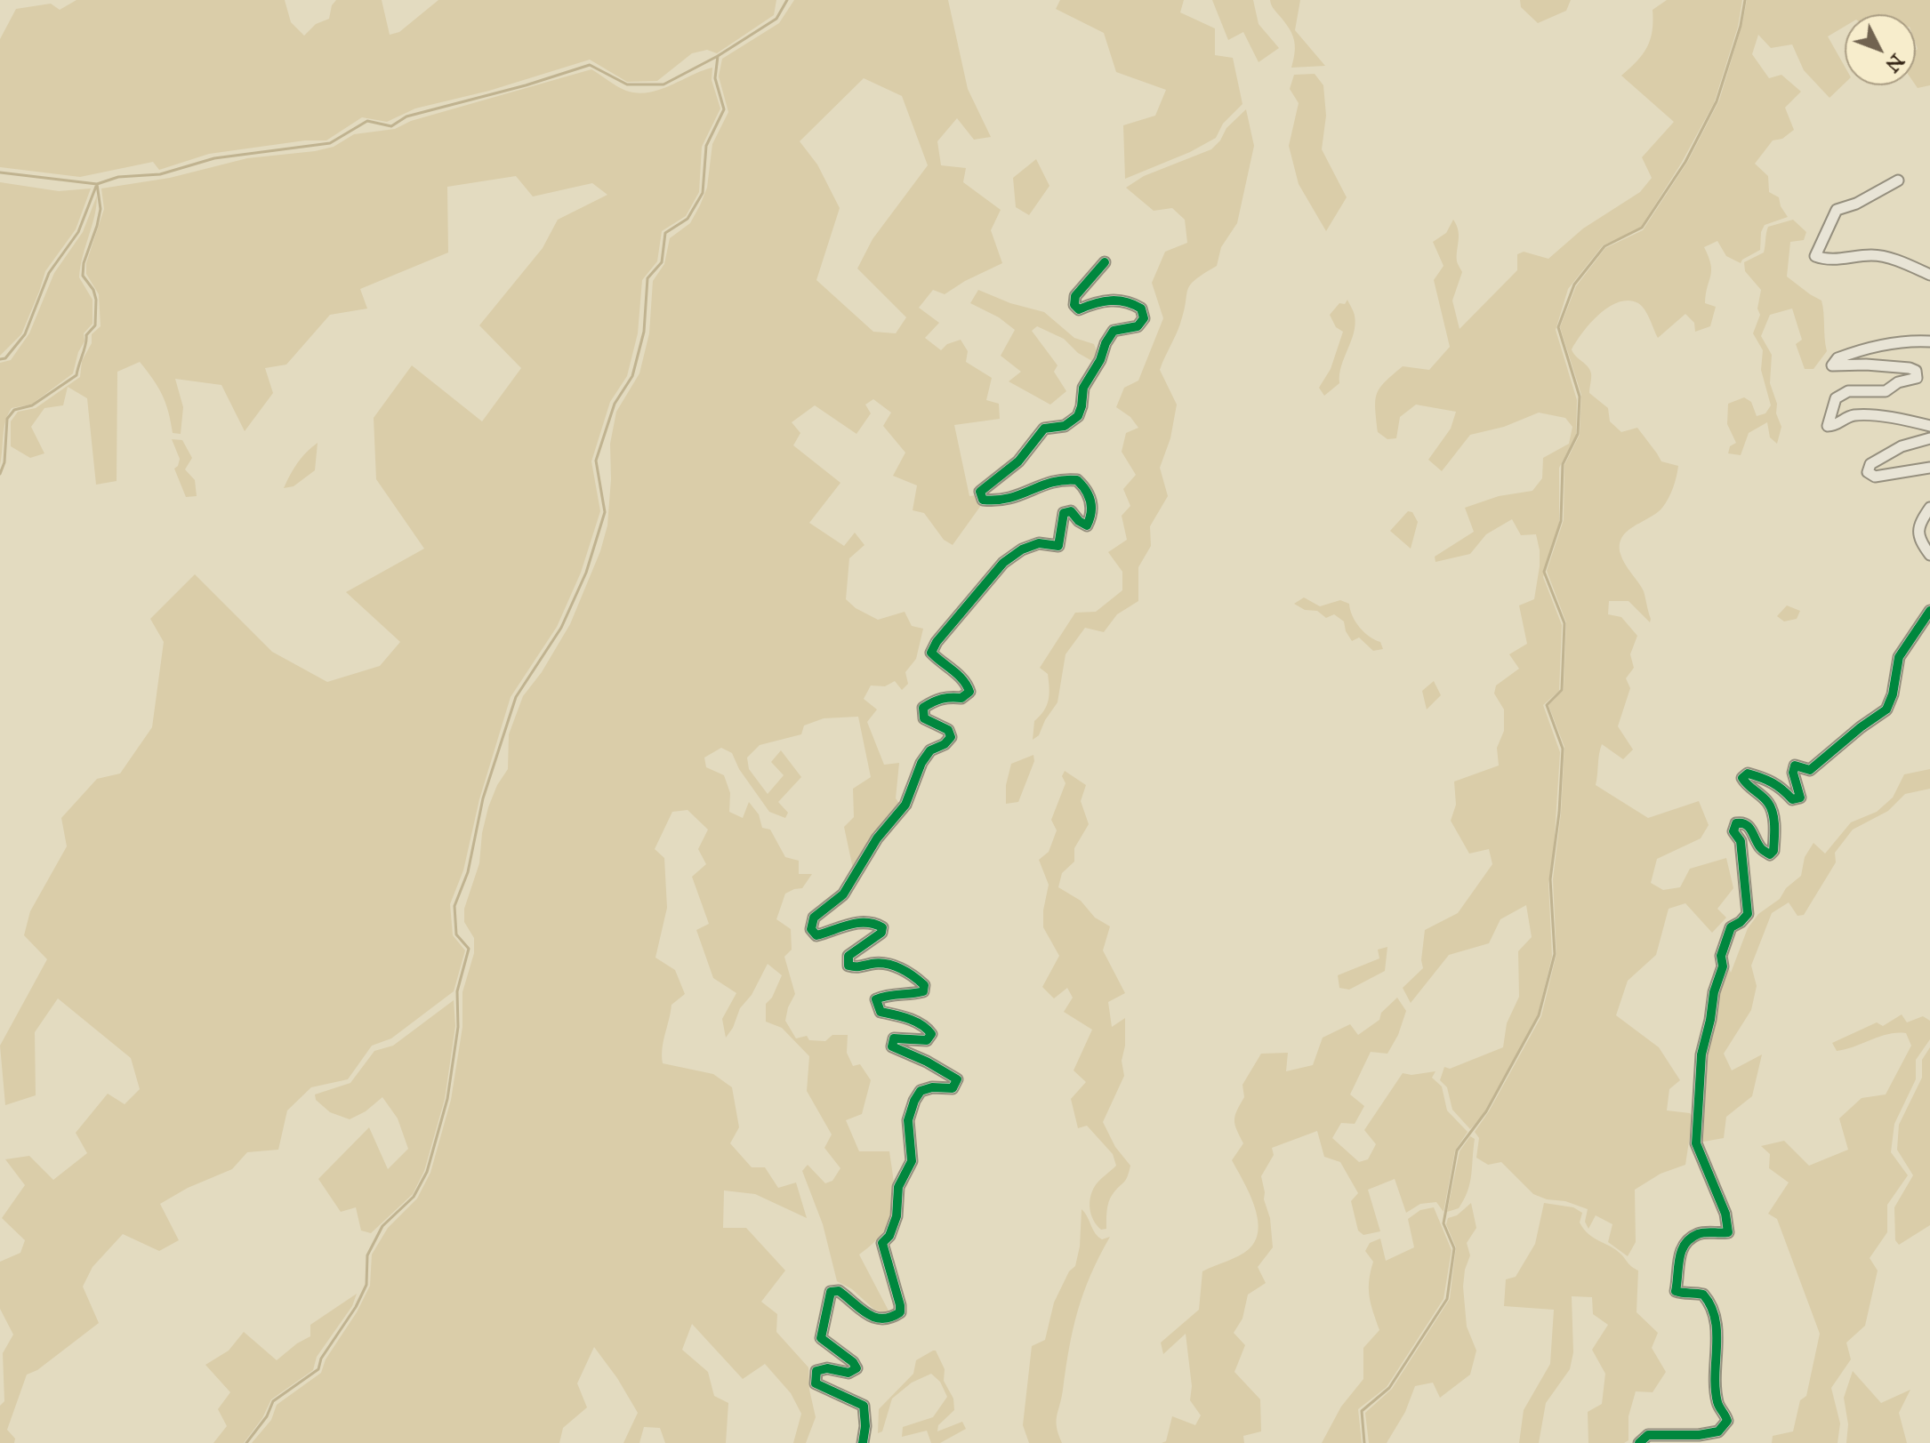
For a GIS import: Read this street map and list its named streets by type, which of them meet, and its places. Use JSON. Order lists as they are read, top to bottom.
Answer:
{
  "north": "bottom right"
}
